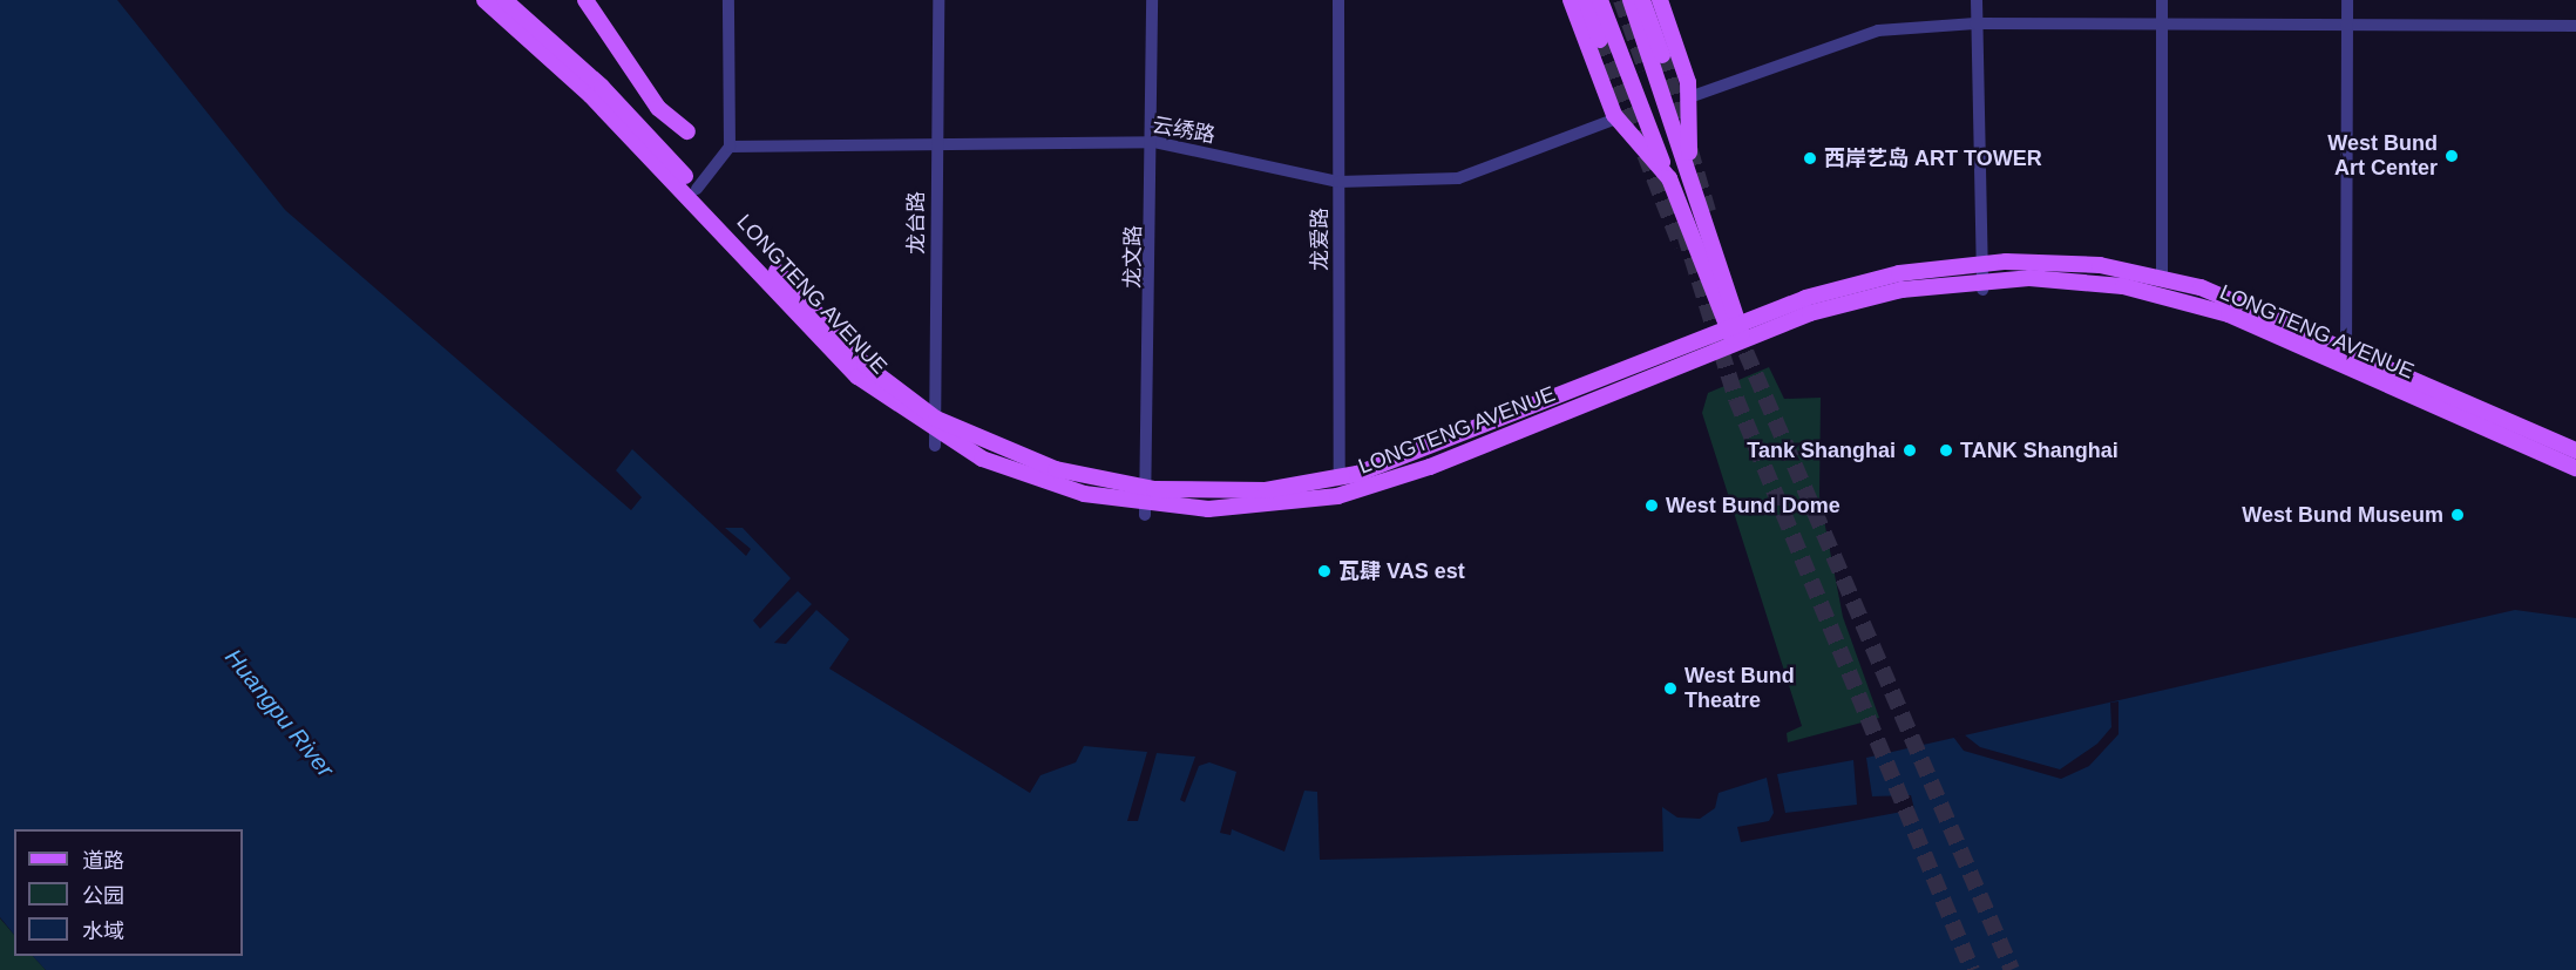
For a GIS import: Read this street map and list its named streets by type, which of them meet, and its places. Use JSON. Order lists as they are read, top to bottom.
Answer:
{
  "streets": {
    "main road": ["LONGTENG AVENUE"],
    "street": [
      "云绣路",
      "龙台路",
      "龙爱路",
      "龙文路"
    ]
  },
  "crossings": [
    ["云绣路", "龙台路"],
    ["云绣路", "龙爱路"],
    ["云绣路", "龙文路"],
    ["龙台路", "LONGTENG AVENUE"],
    ["龙爱路", "LONGTENG AVENUE"],
    ["龙文路", "LONGTENG AVENUE"]
  ],
  "water": ["Huangpu River"],
  "places": [
    "West Bund Art Center",
    "西岸艺岛 ART TOWER",
    "Tank Shanghai",
    "TANK Shanghai",
    "West Bund Dome",
    "West Bund Museum",
    "瓦肆 VAS est",
    "West Bund Theatre"
  ],
  "legend": ["道路", "公园", "水域"]
}
